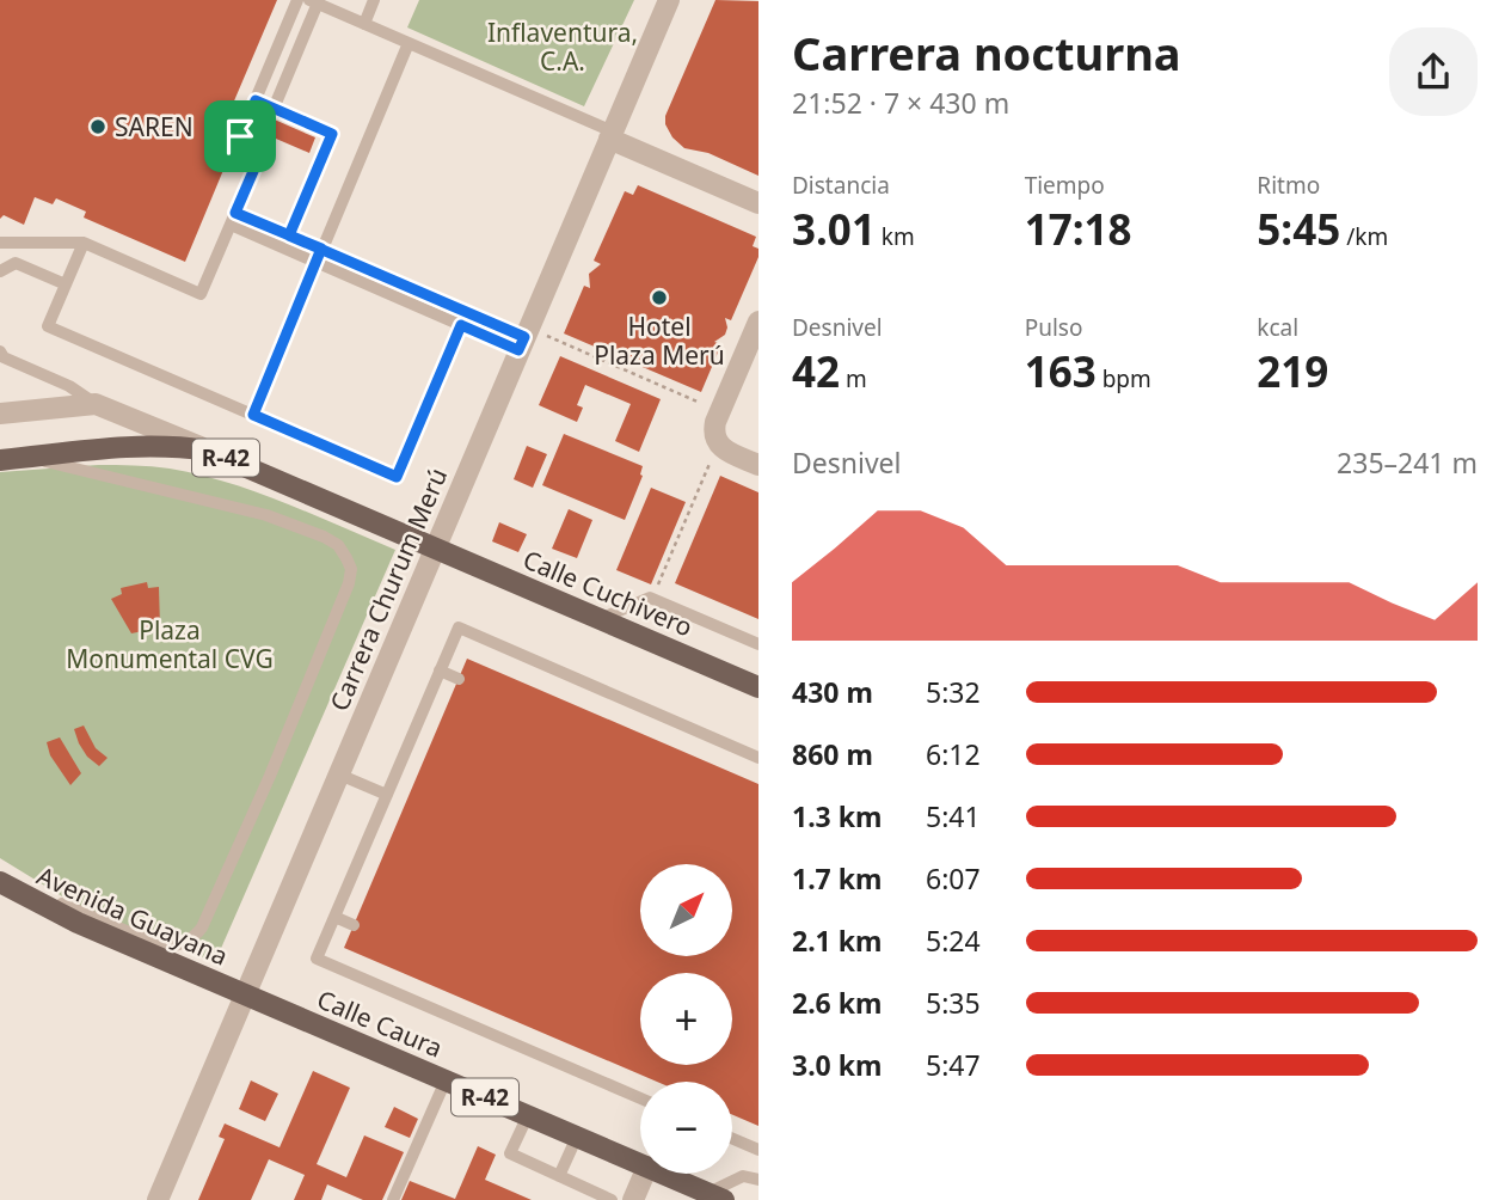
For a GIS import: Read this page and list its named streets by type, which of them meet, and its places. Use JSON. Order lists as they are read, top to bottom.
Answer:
{
  "streets": {
    "main road": [
      "R-42",
      "Calle Cuchivero",
      "Avenida Guayana",
      "Calle Caura"
    ],
    "street": ["Carrera Churum Merú"]
  },
  "crossings": [
    ["R-42", "Carrera Churum Merú"],
    ["R-42", "Calle Cuchivero"],
    ["Carrera Churum Merú", "Calle Cuchivero"],
    ["Carrera Churum Merú", "Avenida Guayana"],
    ["Carrera Churum Merú", "Calle Caura"],
    ["Avenida Guayana", "Calle Caura"]
  ],
  "parks": ["Inflaventura, C.A.", "Plaza Monumental CVG"],
  "places": ["SAREN", "Hotel Plaza Merú"],
  "north": "top right",
  "page": {
    "heading": ["Carrera nocturna", "21:52 · 7 × 430 m"],
    "stats": [
      ["Distancia", "3.01 km"],
      ["Tiempo", "17:18"],
      ["Ritmo", "5:45 /km"],
      ["Desnivel", "42 m"],
      ["Pulso", "163 bpm"],
      ["kcal", "219"]
    ],
    "chart": ["Desnivel", "235–241 m"],
    "list": [
      {
        "name": "430 m",
        "note": "5:32"
      },
      {
        "name": "860 m",
        "note": "6:12"
      },
      {
        "name": "1.3 km",
        "note": "5:41"
      },
      {
        "name": "1.7 km",
        "note": "6:07"
      },
      {
        "name": "2.1 km",
        "note": "5:24"
      },
      {
        "name": "2.6 km",
        "note": "5:35"
      },
      {
        "name": "3.0 km",
        "note": "5:47"
      }
    ],
    "map_buttons": ["+", "−"]
  }
}
